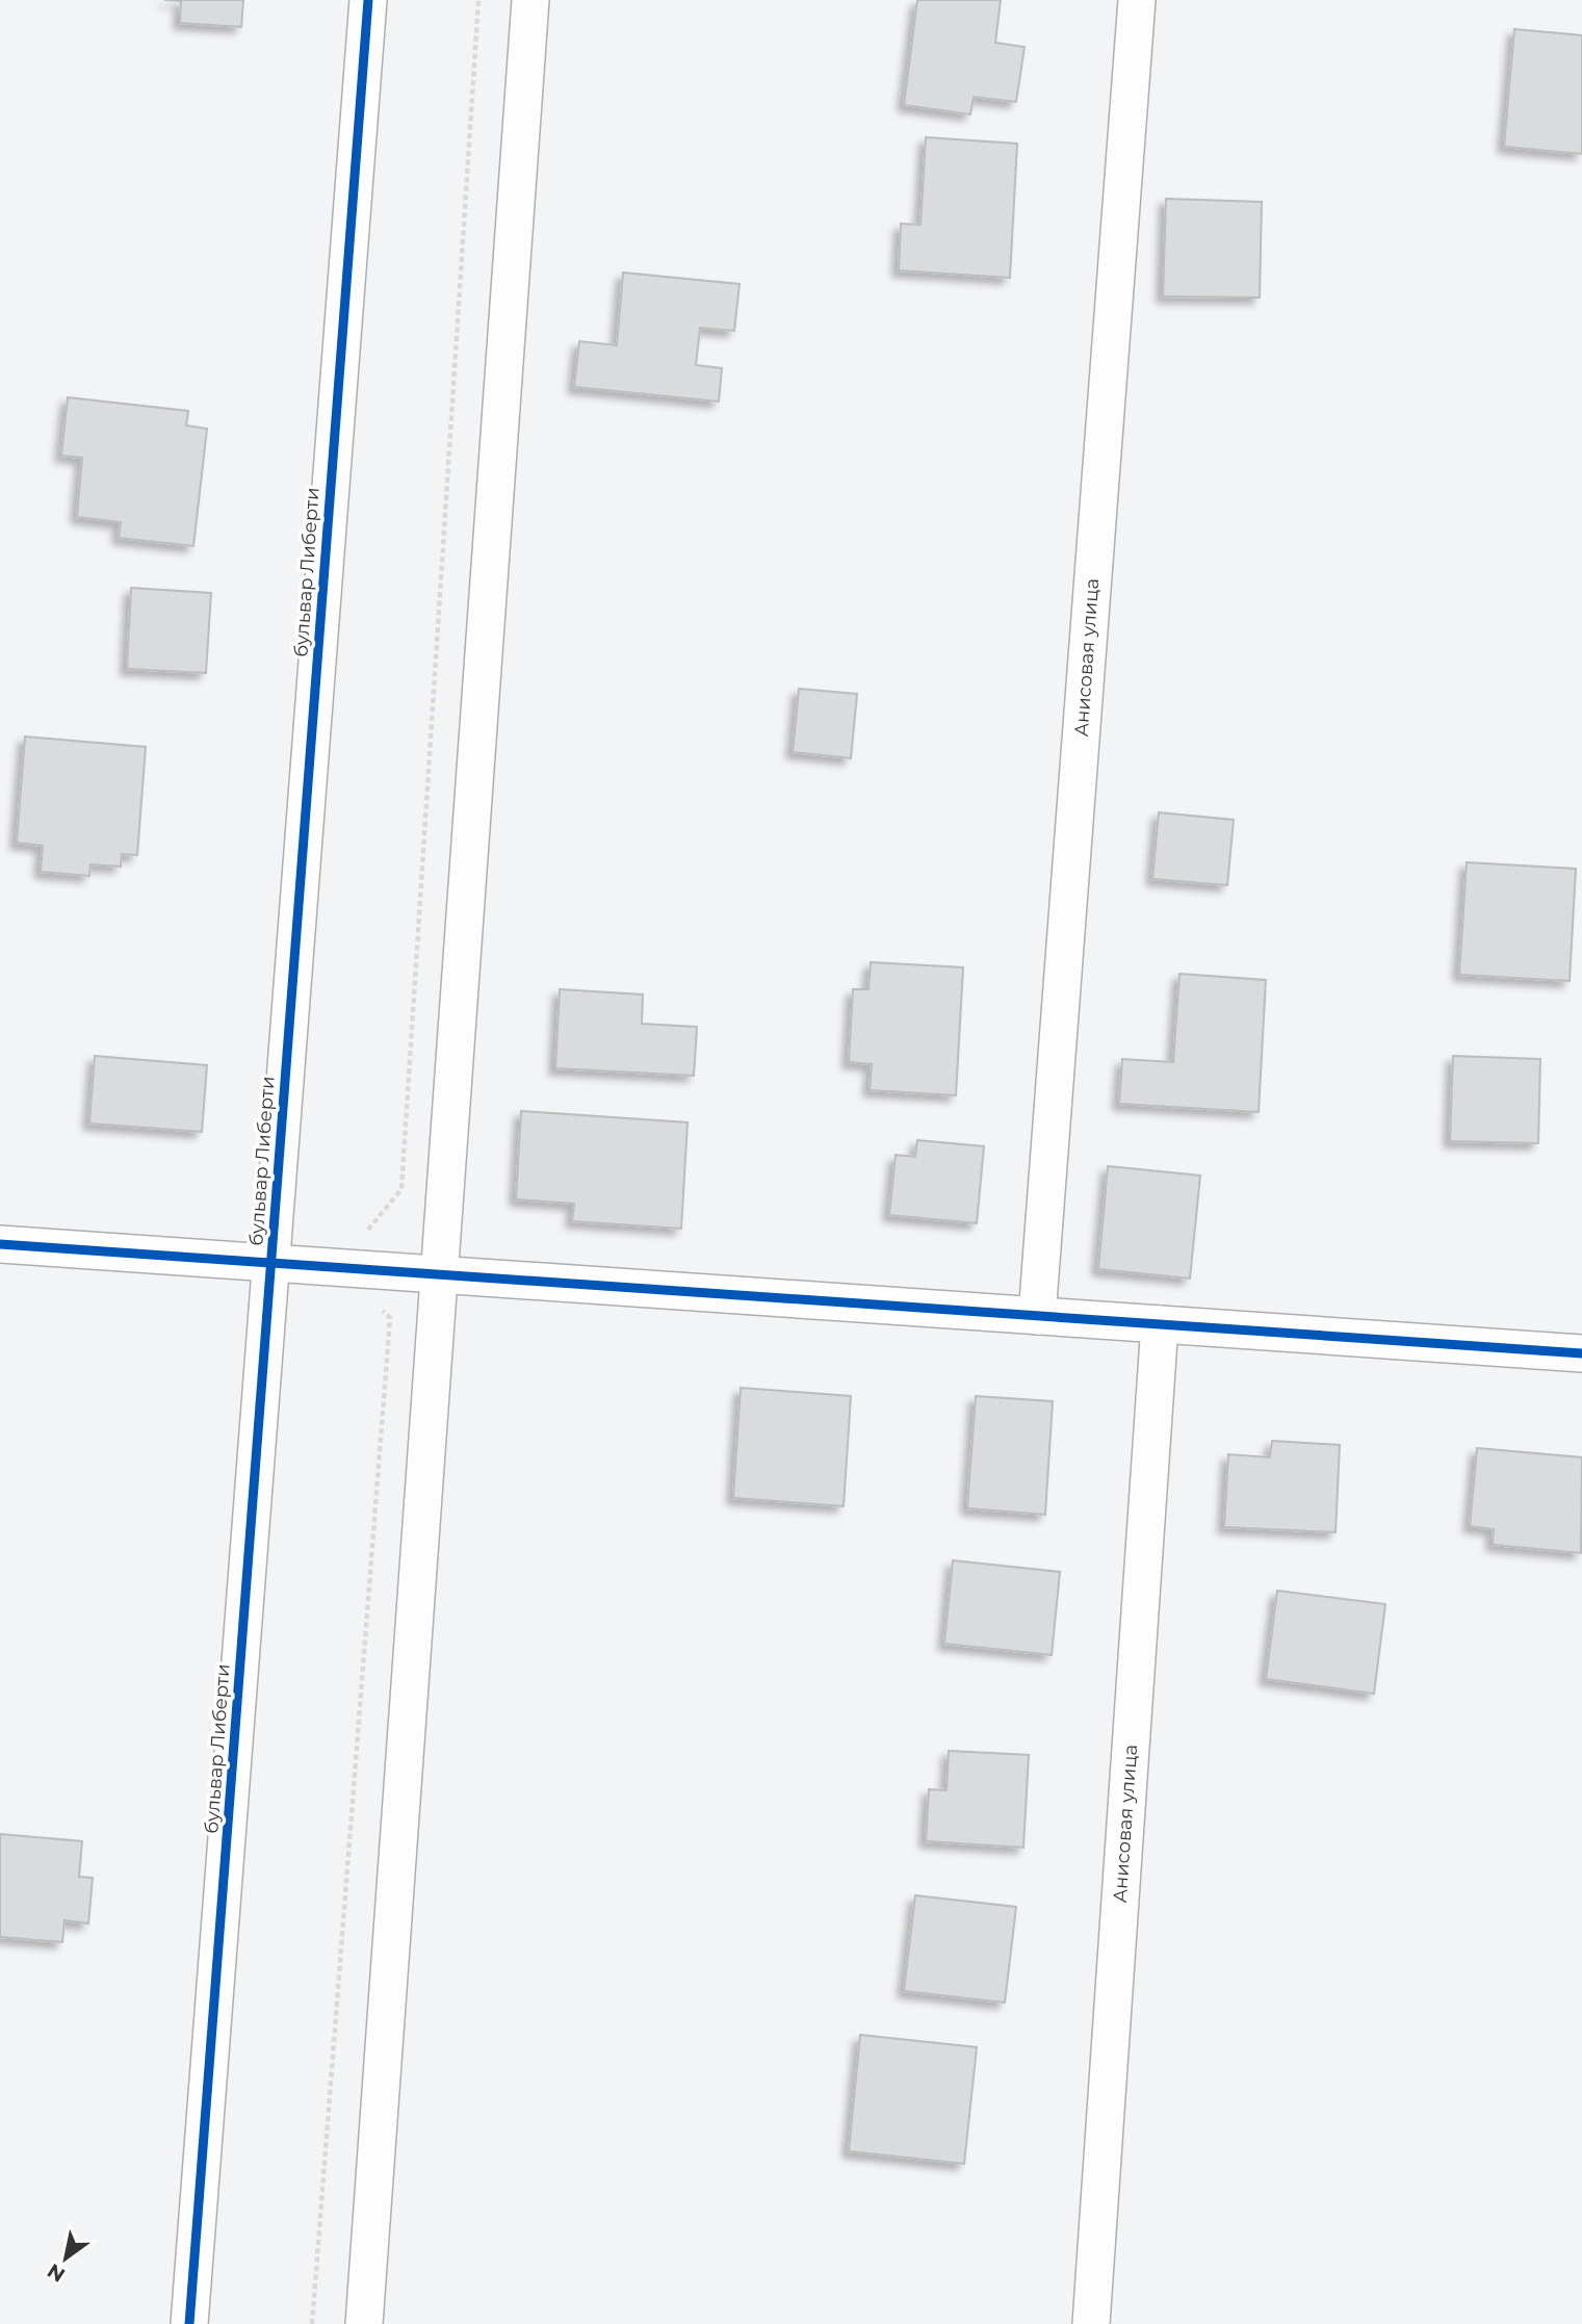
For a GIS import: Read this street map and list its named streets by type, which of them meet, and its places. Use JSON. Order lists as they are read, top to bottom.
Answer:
{
  "streets": {
    "street": ["бульвар Либерти", "Анисовая улица"]
  },
  "north": "bottom left"
}
